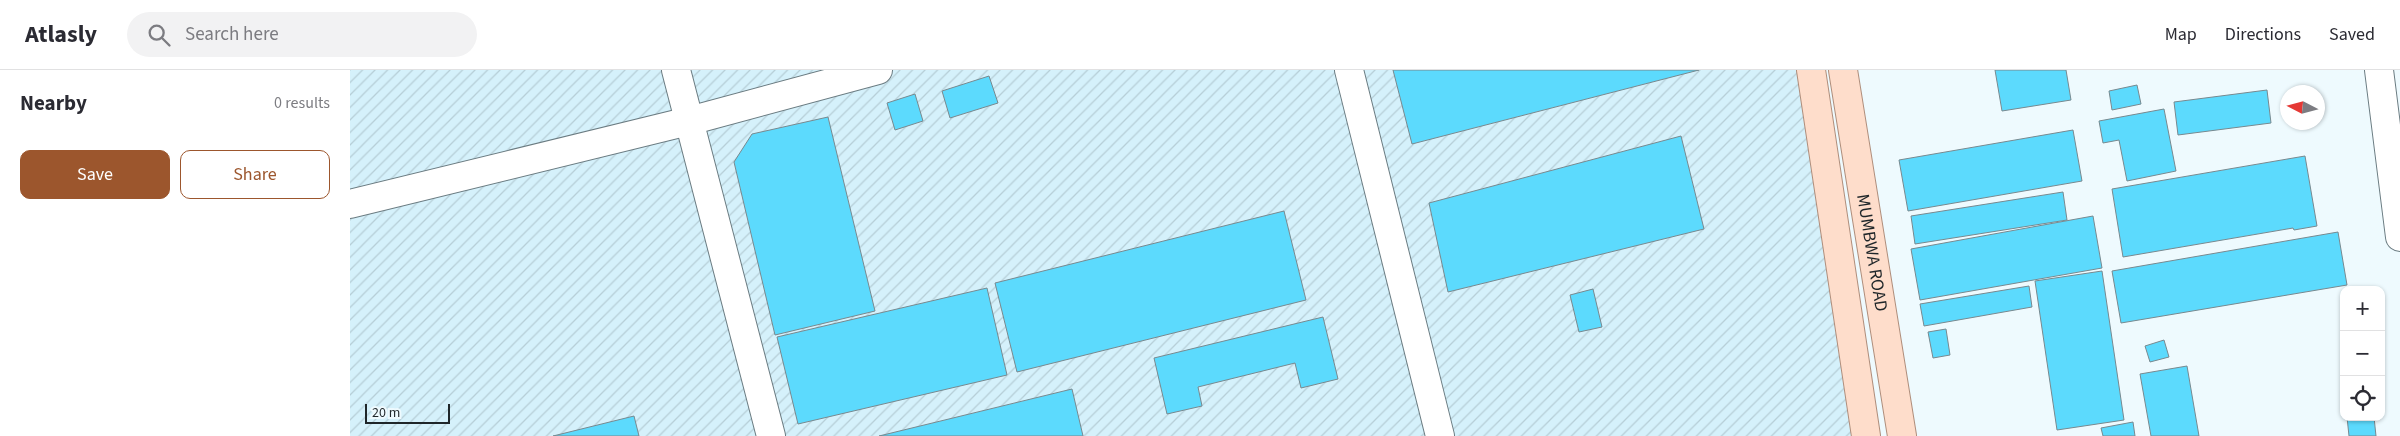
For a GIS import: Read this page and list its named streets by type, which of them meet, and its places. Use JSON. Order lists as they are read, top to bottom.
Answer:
{
  "streets": {
    "main road": ["MUMBWA ROAD"]
  },
  "scale_bar": "20 m",
  "north": "left",
  "page": {
    "header": "Atlasly",
    "search": "Search here",
    "nav": ["Map", "Directions", "Saved"],
    "heading": ["Nearby", "0 results"],
    "buttons": ["Save", "Share"],
    "map_buttons": ["+", "−"],
    "scale": "20 m"
  }
}
